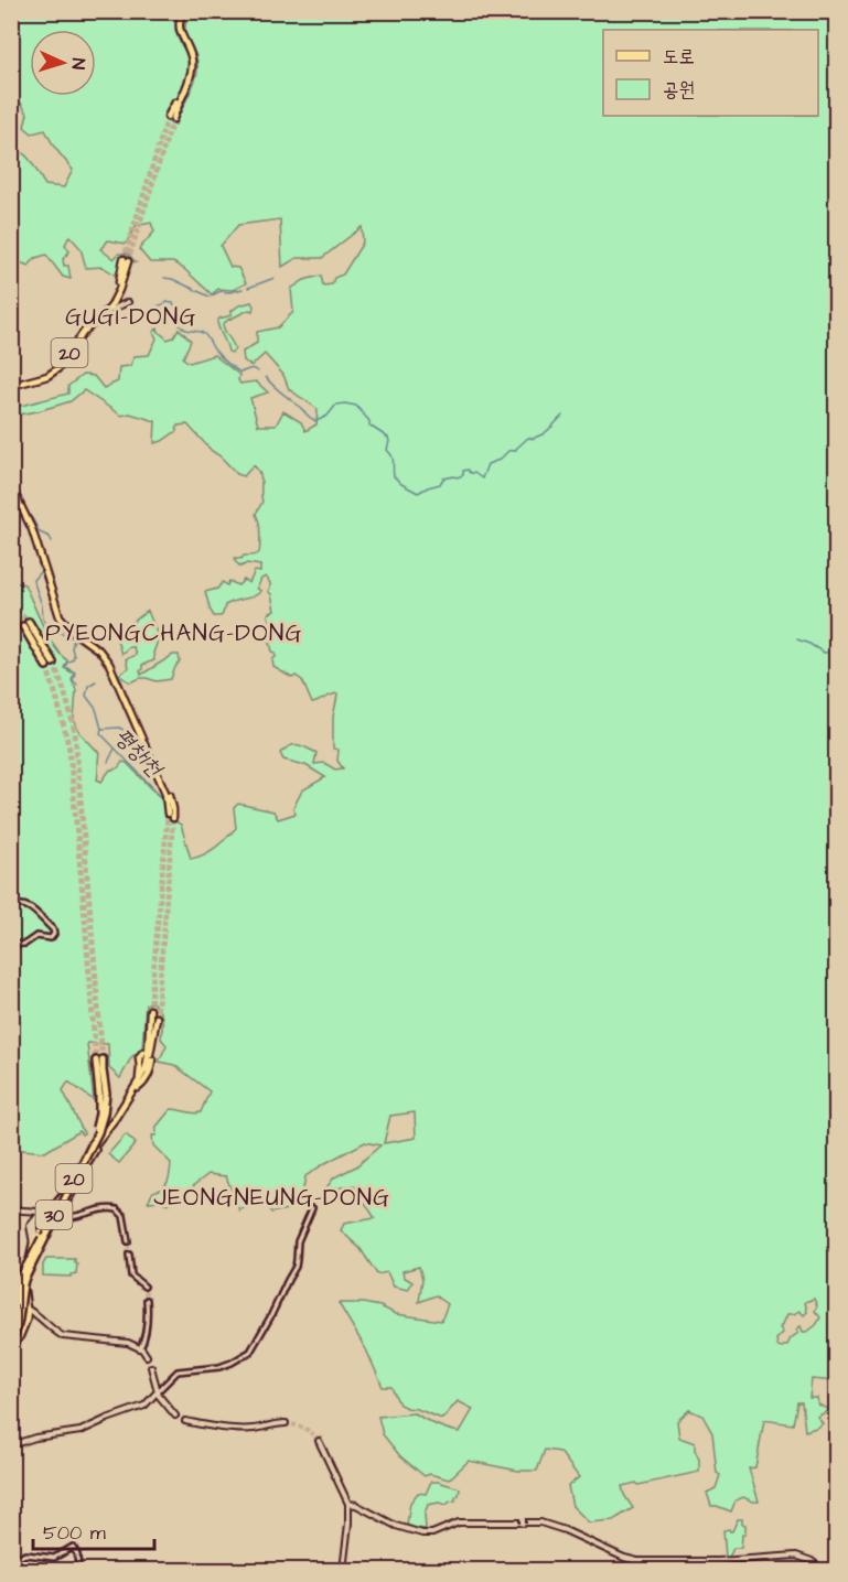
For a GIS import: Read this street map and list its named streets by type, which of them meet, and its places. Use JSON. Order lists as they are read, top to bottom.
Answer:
{
  "streets": {
    "highway": ["30"],
    "main road": ["20"]
  },
  "crossings": [
    ["20", "30"]
  ],
  "districts": ["GUGI-DONG", "PYEONGCHANG-DONG", "JEONGNEUNG-DONG"],
  "water": ["평창1천"],
  "legend": ["도로", "공원"],
  "scale_bar": "500 m",
  "north": "right"
}
